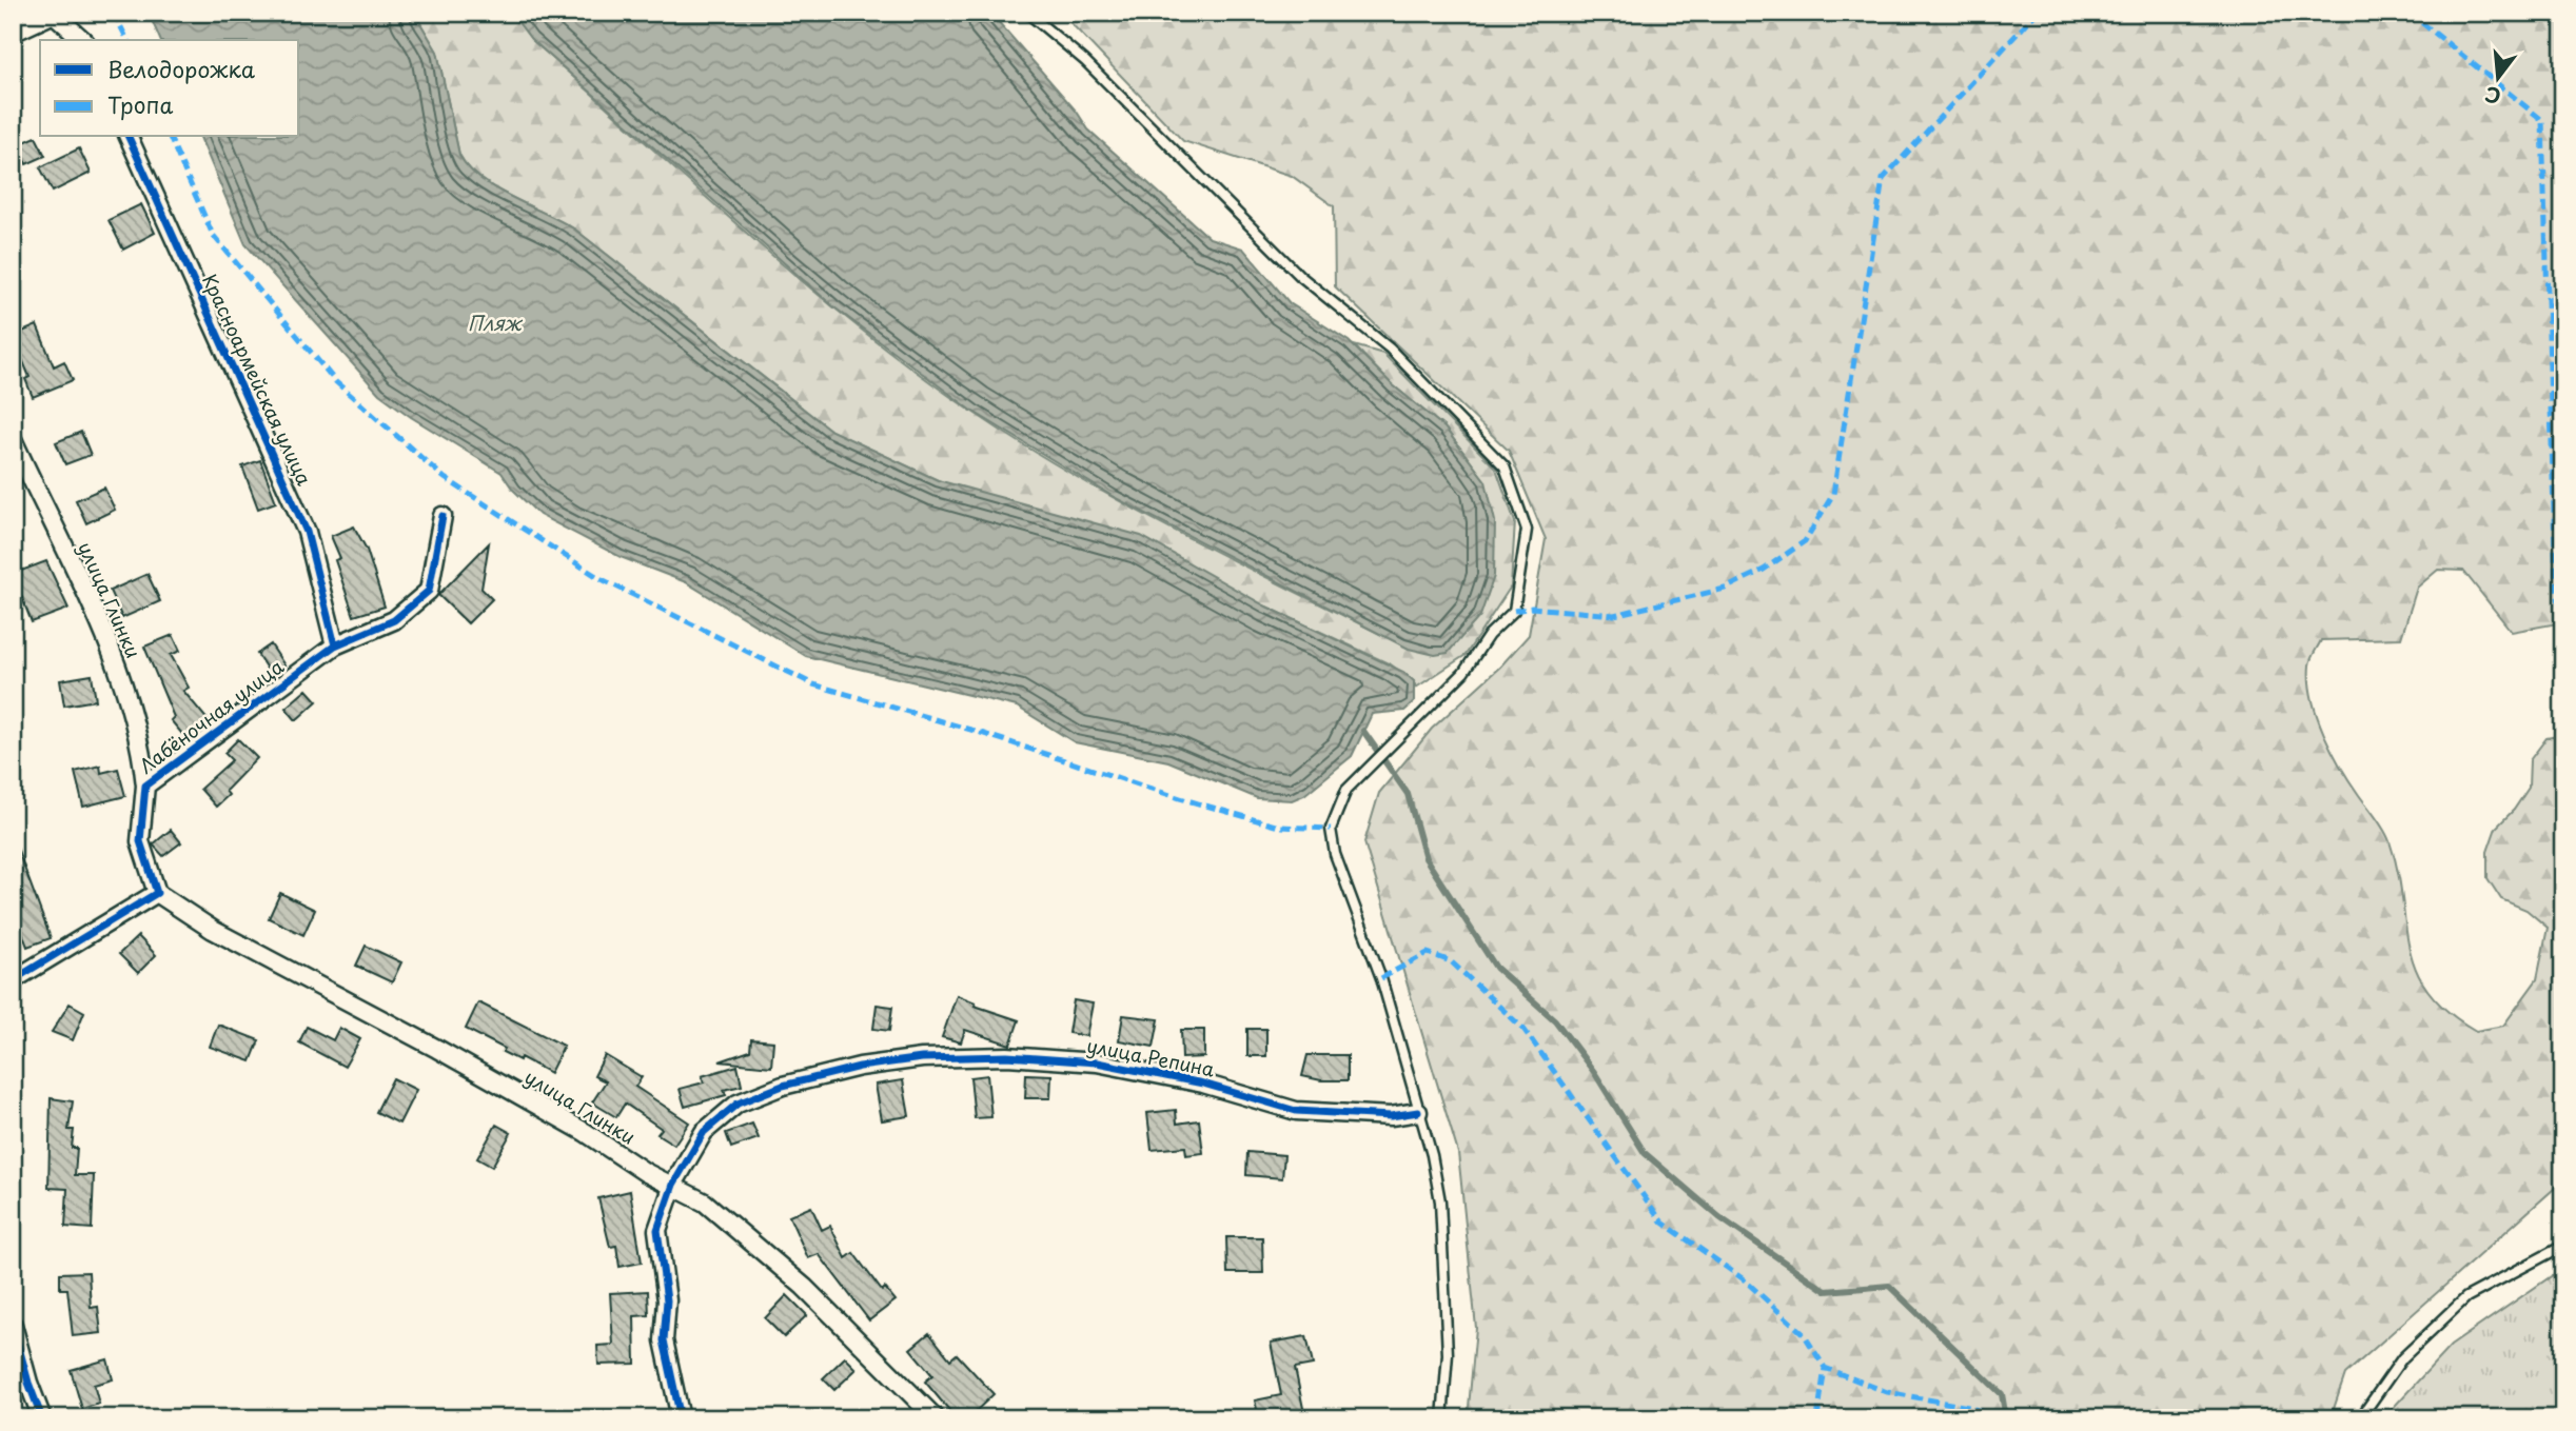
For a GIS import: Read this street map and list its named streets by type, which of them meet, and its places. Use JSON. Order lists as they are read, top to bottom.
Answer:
{
  "streets": {
    "street": [
      "Красноармейская улица",
      "улица Глинки",
      "Лабёночная улица",
      "улица Репина"
    ]
  },
  "crossings": [
    ["Красноармейская улица", "Лабёночная улица"],
    ["улица Глинки", "Лабёночная улица"],
    ["улица Глинки", "улица Репина"]
  ],
  "water": ["Пляж"],
  "legend": ["Велодорожка", "Тропа"],
  "north": "bottom"
}
